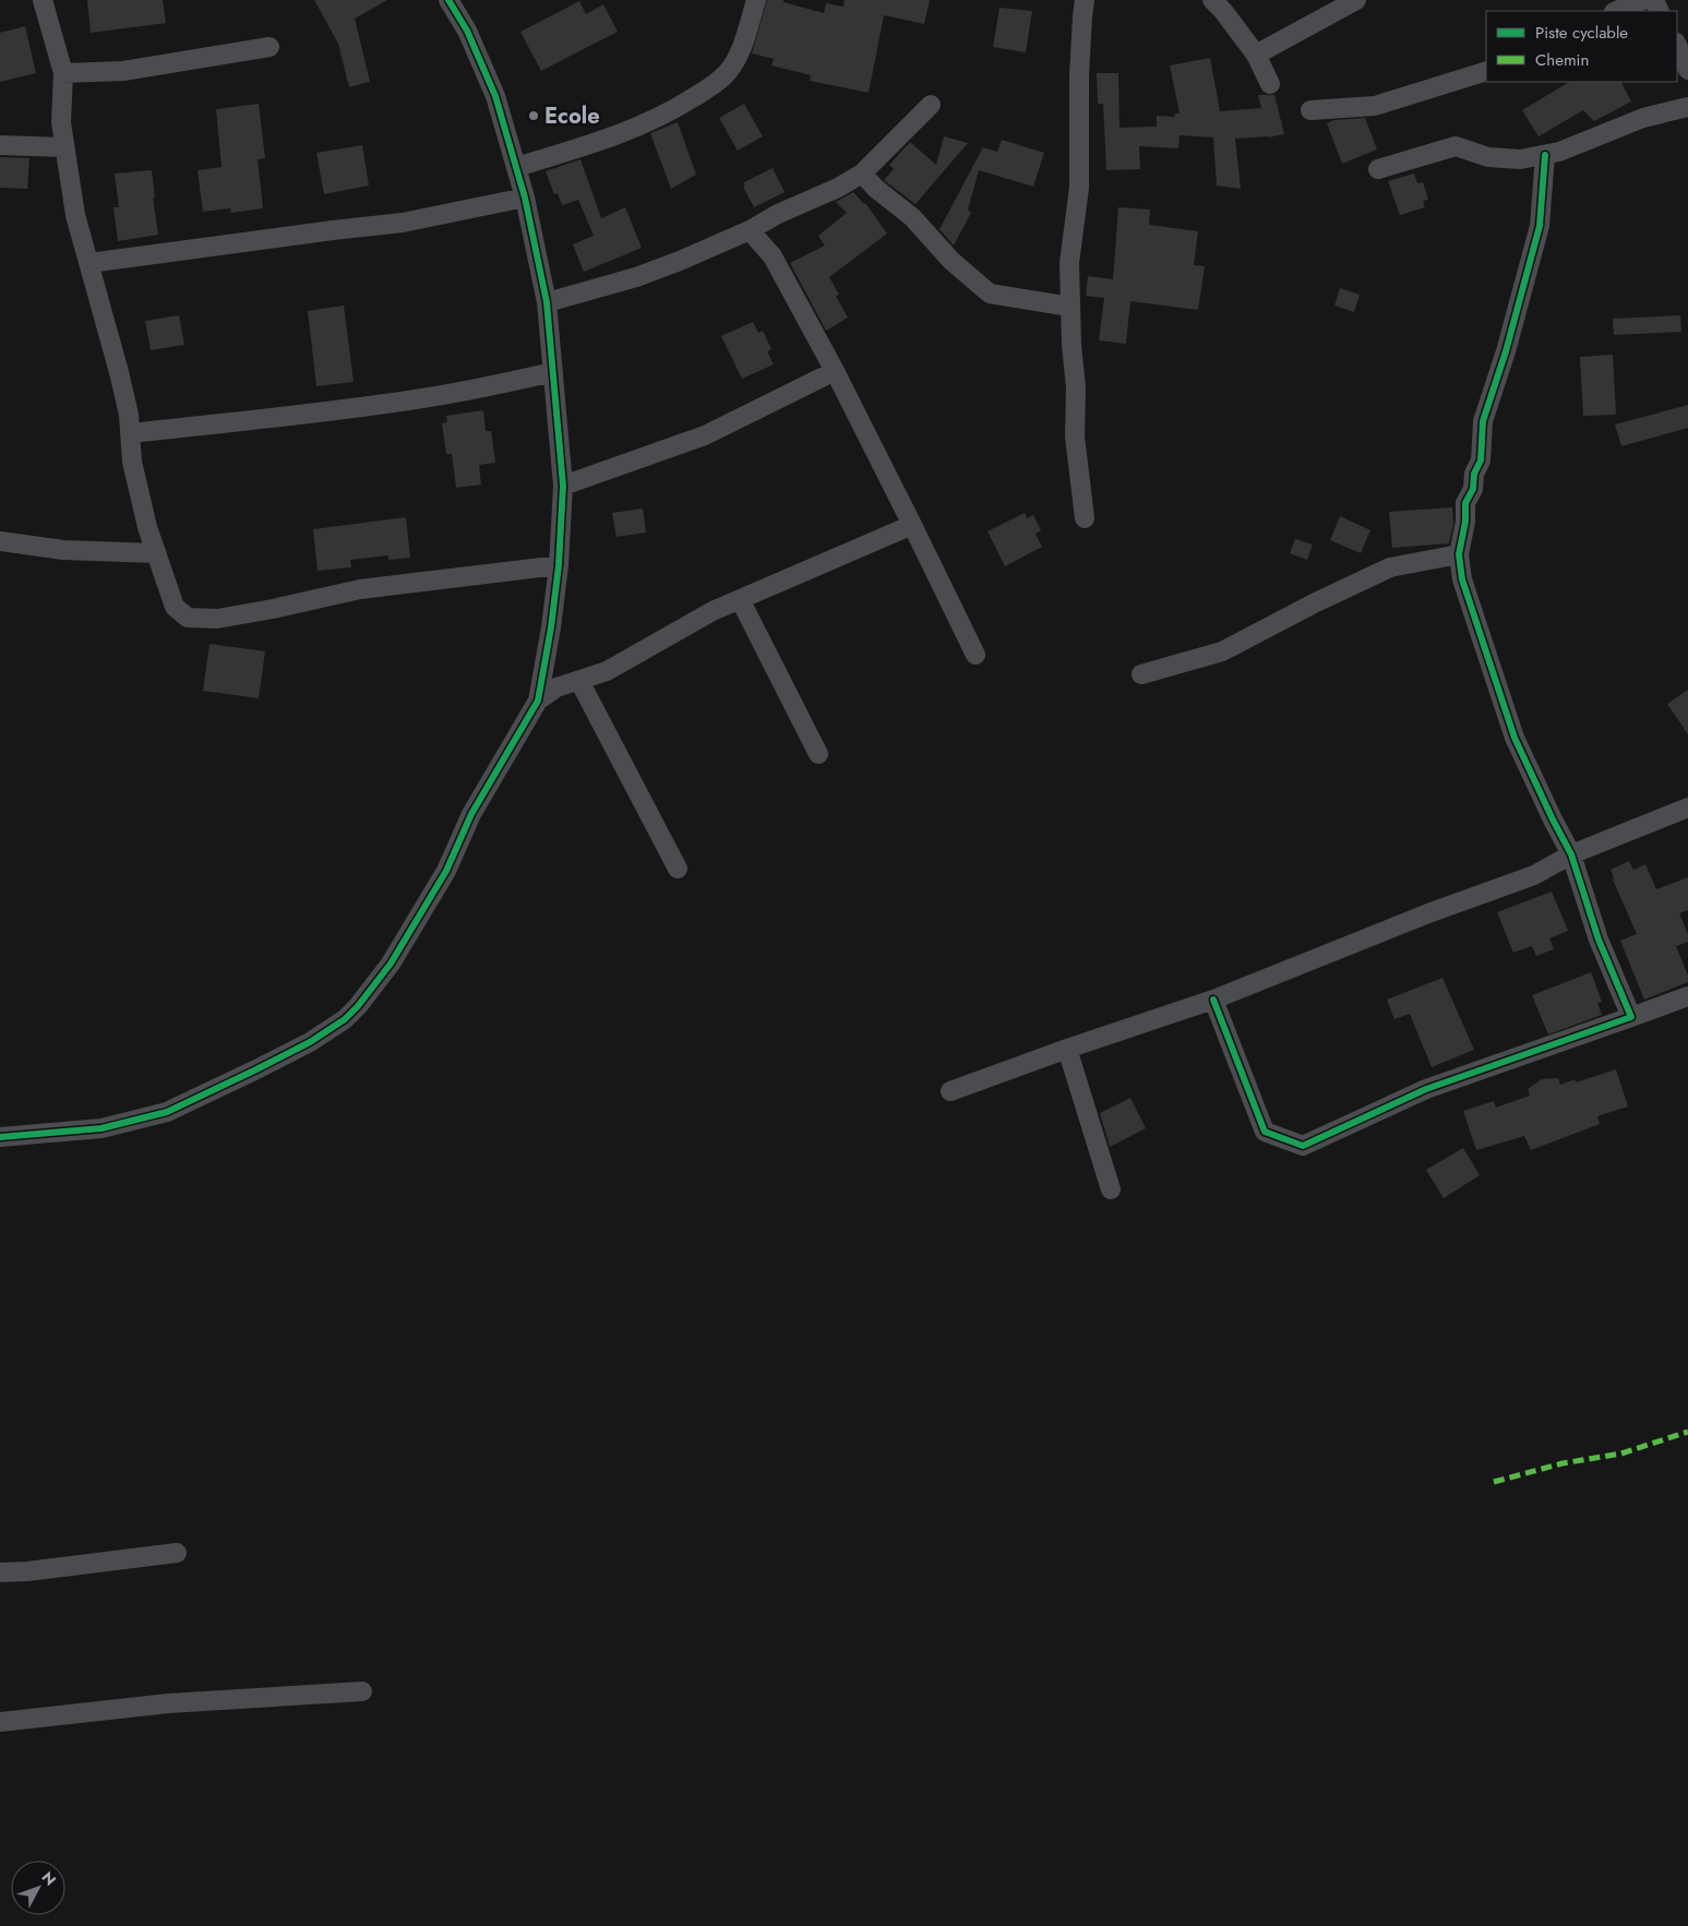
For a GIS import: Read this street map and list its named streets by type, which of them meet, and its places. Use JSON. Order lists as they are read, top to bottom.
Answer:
{
  "places": ["Ecole"],
  "legend": ["Piste cyclable", "Chemin"],
  "north": "top right"
}
